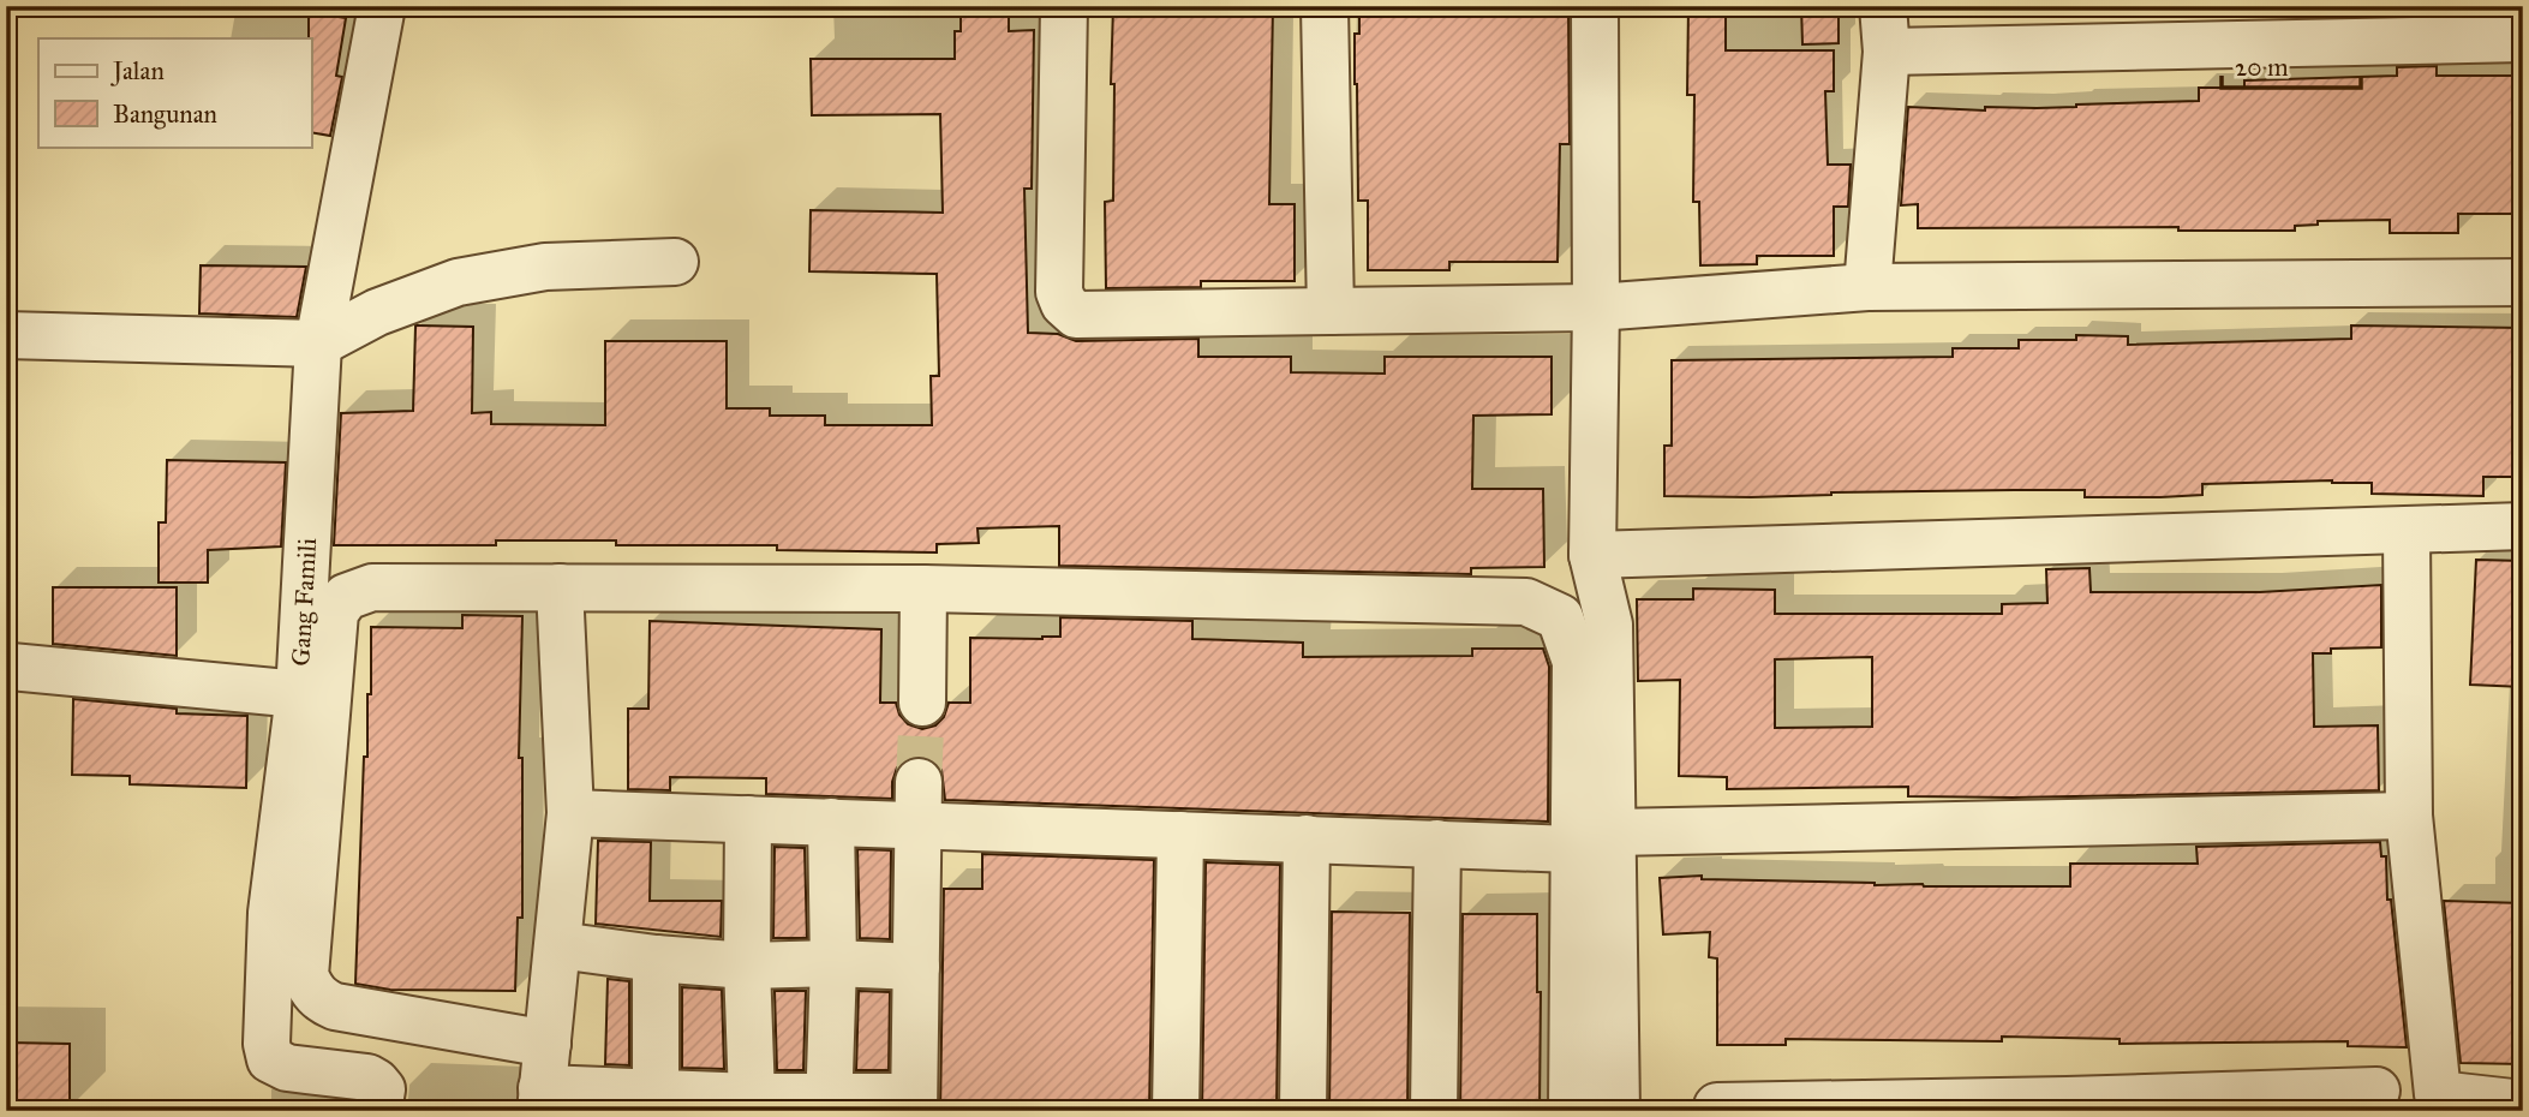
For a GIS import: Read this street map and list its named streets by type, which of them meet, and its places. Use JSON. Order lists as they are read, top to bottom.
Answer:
{
  "streets": {
    "street": ["Gang Famili"]
  },
  "legend": ["Jalan", "Bangunan"],
  "scale_bar": "20 m"
}
